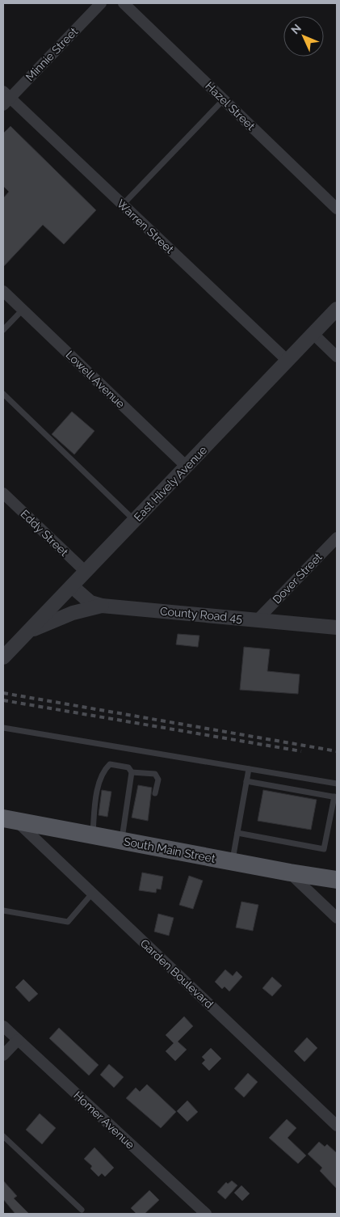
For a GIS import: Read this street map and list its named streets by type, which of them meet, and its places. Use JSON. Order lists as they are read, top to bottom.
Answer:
{
  "streets": {
    "main road": ["South Main Street"],
    "street": [
      "Minnie Street",
      "Hazel Street",
      "Warren Street",
      "Lowell Avenue",
      "East Hively Avenue",
      "Eddy Street",
      "Dover Street",
      "County Road 45",
      "Garden Boulevard",
      "Homer Avenue"
    ]
  },
  "crossings": [
    ["Minnie Street", "Warren Street"],
    ["Warren Street", "East Hively Avenue"],
    ["Lowell Avenue", "East Hively Avenue"],
    ["East Hively Avenue", "Eddy Street"],
    ["East Hively Avenue", "County Road 45"],
    ["Dover Street", "County Road 45"],
    ["South Main Street", "Garden Boulevard"]
  ],
  "north": "top left"
}
